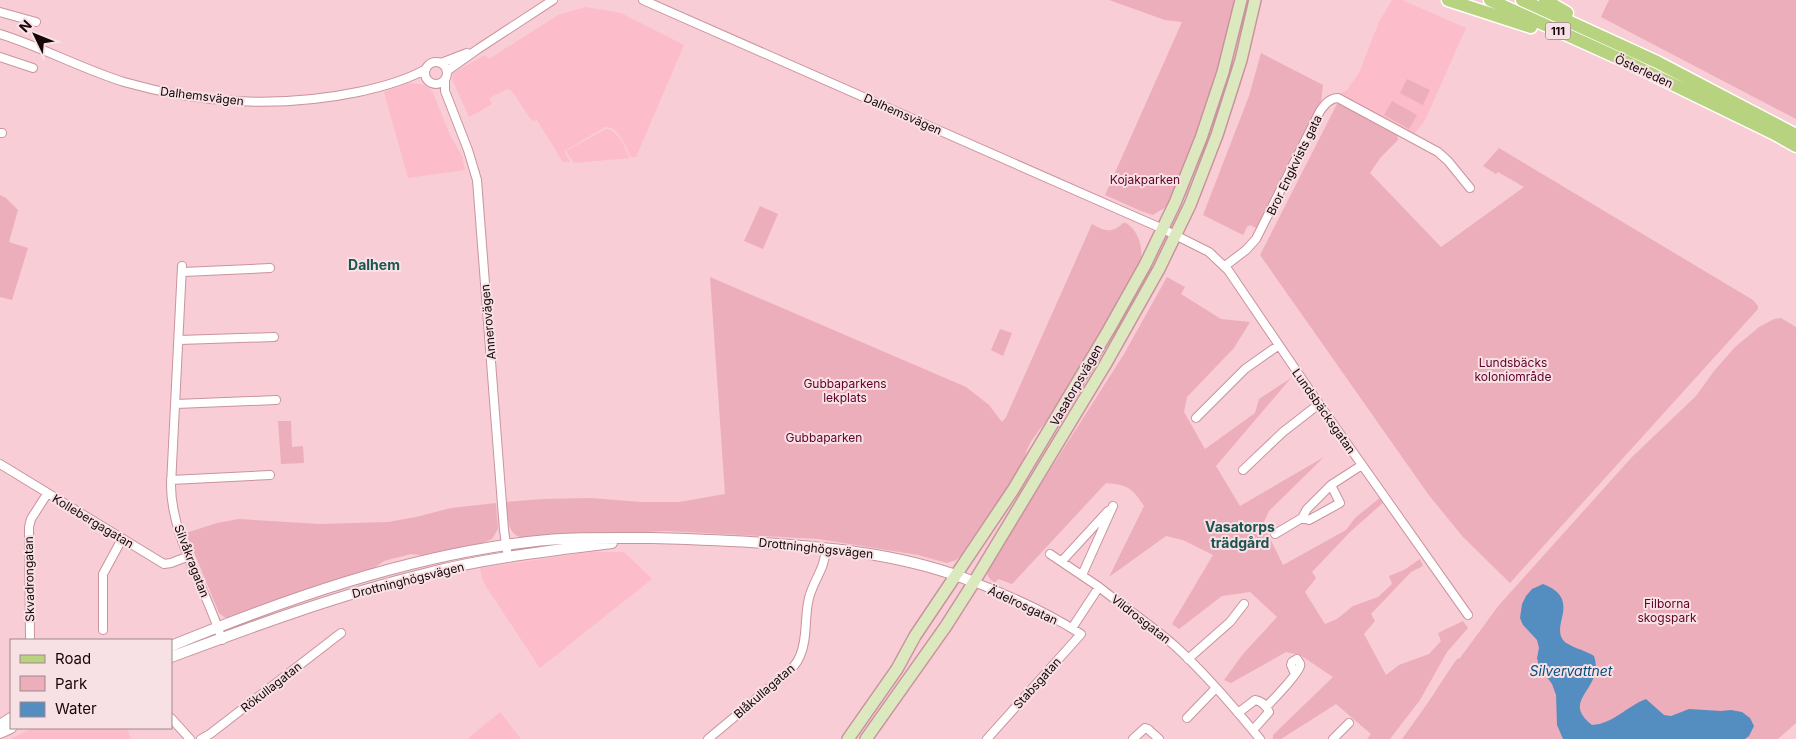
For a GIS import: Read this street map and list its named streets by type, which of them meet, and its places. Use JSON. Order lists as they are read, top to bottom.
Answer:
{
  "streets": {
    "main road": ["111", "Österleden", "Vasatorpsvägen"],
    "street": [
      "Dalhemsvägen",
      "Bror Engkvists gata",
      "Annerovägen",
      "Lundsbäcksgatan",
      "Kollebergagatan",
      "Drottninghögsvägen",
      "Silvåkragatan",
      "Skvadrongatan",
      "Ädelrosgatan",
      "Vildrosgatan",
      "Stabsgatan",
      "Rökullagatan",
      "Blåkullagatan"
    ]
  },
  "crossings": [
    ["Dalhemsvägen", "Annerovägen"],
    ["Dalhemsvägen", "Vasatorpsvägen"],
    ["Dalhemsvägen", "Lundsbäcksgatan"],
    ["Bror Engkvists gata", "Lundsbäcksgatan"],
    ["Annerovägen", "Drottninghögsvägen"],
    ["Vasatorpsvägen", "Lundsbäcksgatan"],
    ["Vasatorpsvägen", "Drottninghögsvägen"],
    ["Vasatorpsvägen", "Ädelrosgatan"],
    ["Kollebergagatan", "Silvåkragatan"],
    ["Kollebergagatan", "Skvadrongatan"],
    ["Drottninghögsvägen", "Silvåkragatan"],
    ["Drottninghögsvägen", "Ädelrosgatan"],
    ["Drottninghögsvägen", "Blåkullagatan"],
    ["Ädelrosgatan", "Vildrosgatan"],
    ["Ädelrosgatan", "Stabsgatan"],
    ["Vildrosgatan", "Stabsgatan"]
  ],
  "districts": ["Dalhem", "Vasatorps trädgård"],
  "water": ["Silvervattnet"],
  "parks": [
    "Kojakparken",
    "Lundsbäcks koloniområde",
    "Gubbaparkens lekplats",
    "Gubbaparken",
    "Filborna skogspark"
  ],
  "legend": ["Road", "Park", "Water"],
  "north": "top left"
}
